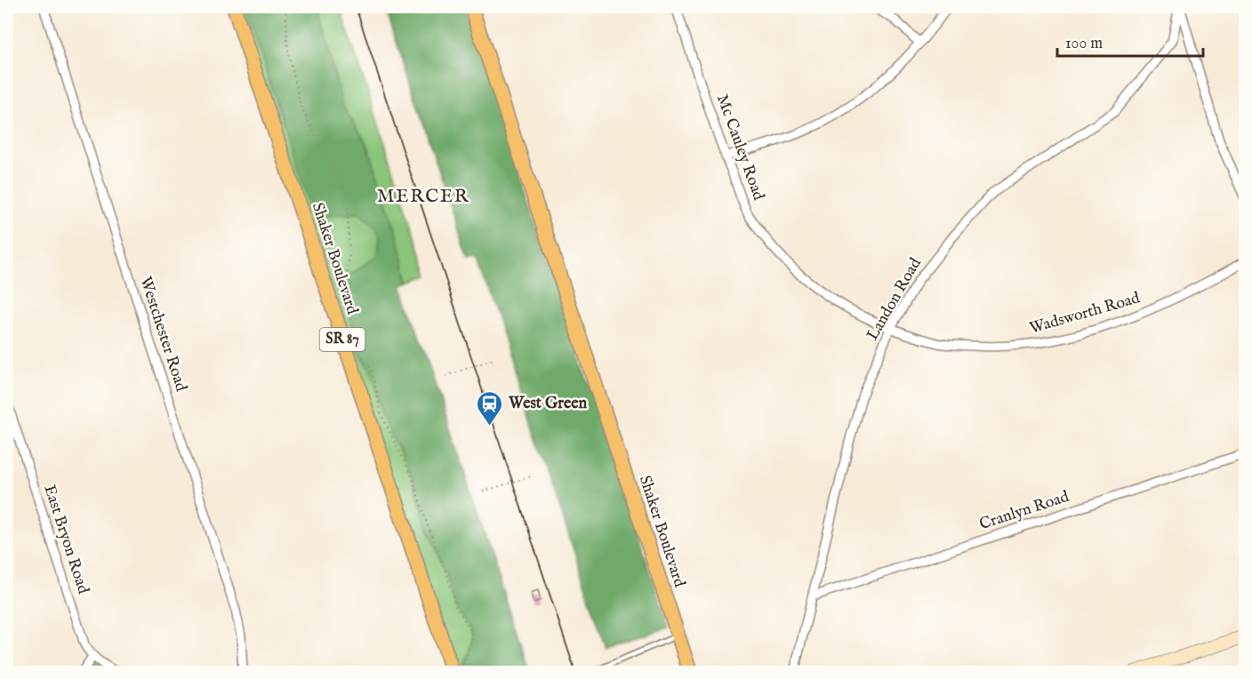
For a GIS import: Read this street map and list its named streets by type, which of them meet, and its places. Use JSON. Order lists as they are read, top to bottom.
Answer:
{
  "streets": {
    "main road": ["Shaker Boulevard", "SR 87"],
    "street": [
      "Mc Cauley Road",
      "Landon Road",
      "Wadsworth Road",
      "Westchester Road",
      "Cranlyn Road",
      "East Bryon Road"
    ]
  },
  "crossings": [
    ["Mc Cauley Road", "Landon Road"],
    ["Mc Cauley Road", "Wadsworth Road"],
    ["Landon Road", "Wadsworth Road"],
    ["Landon Road", "Cranlyn Road"]
  ],
  "districts": ["MERCER"],
  "places": {
    "station": ["West Green"]
  },
  "scale_bar": "100 m"
}
